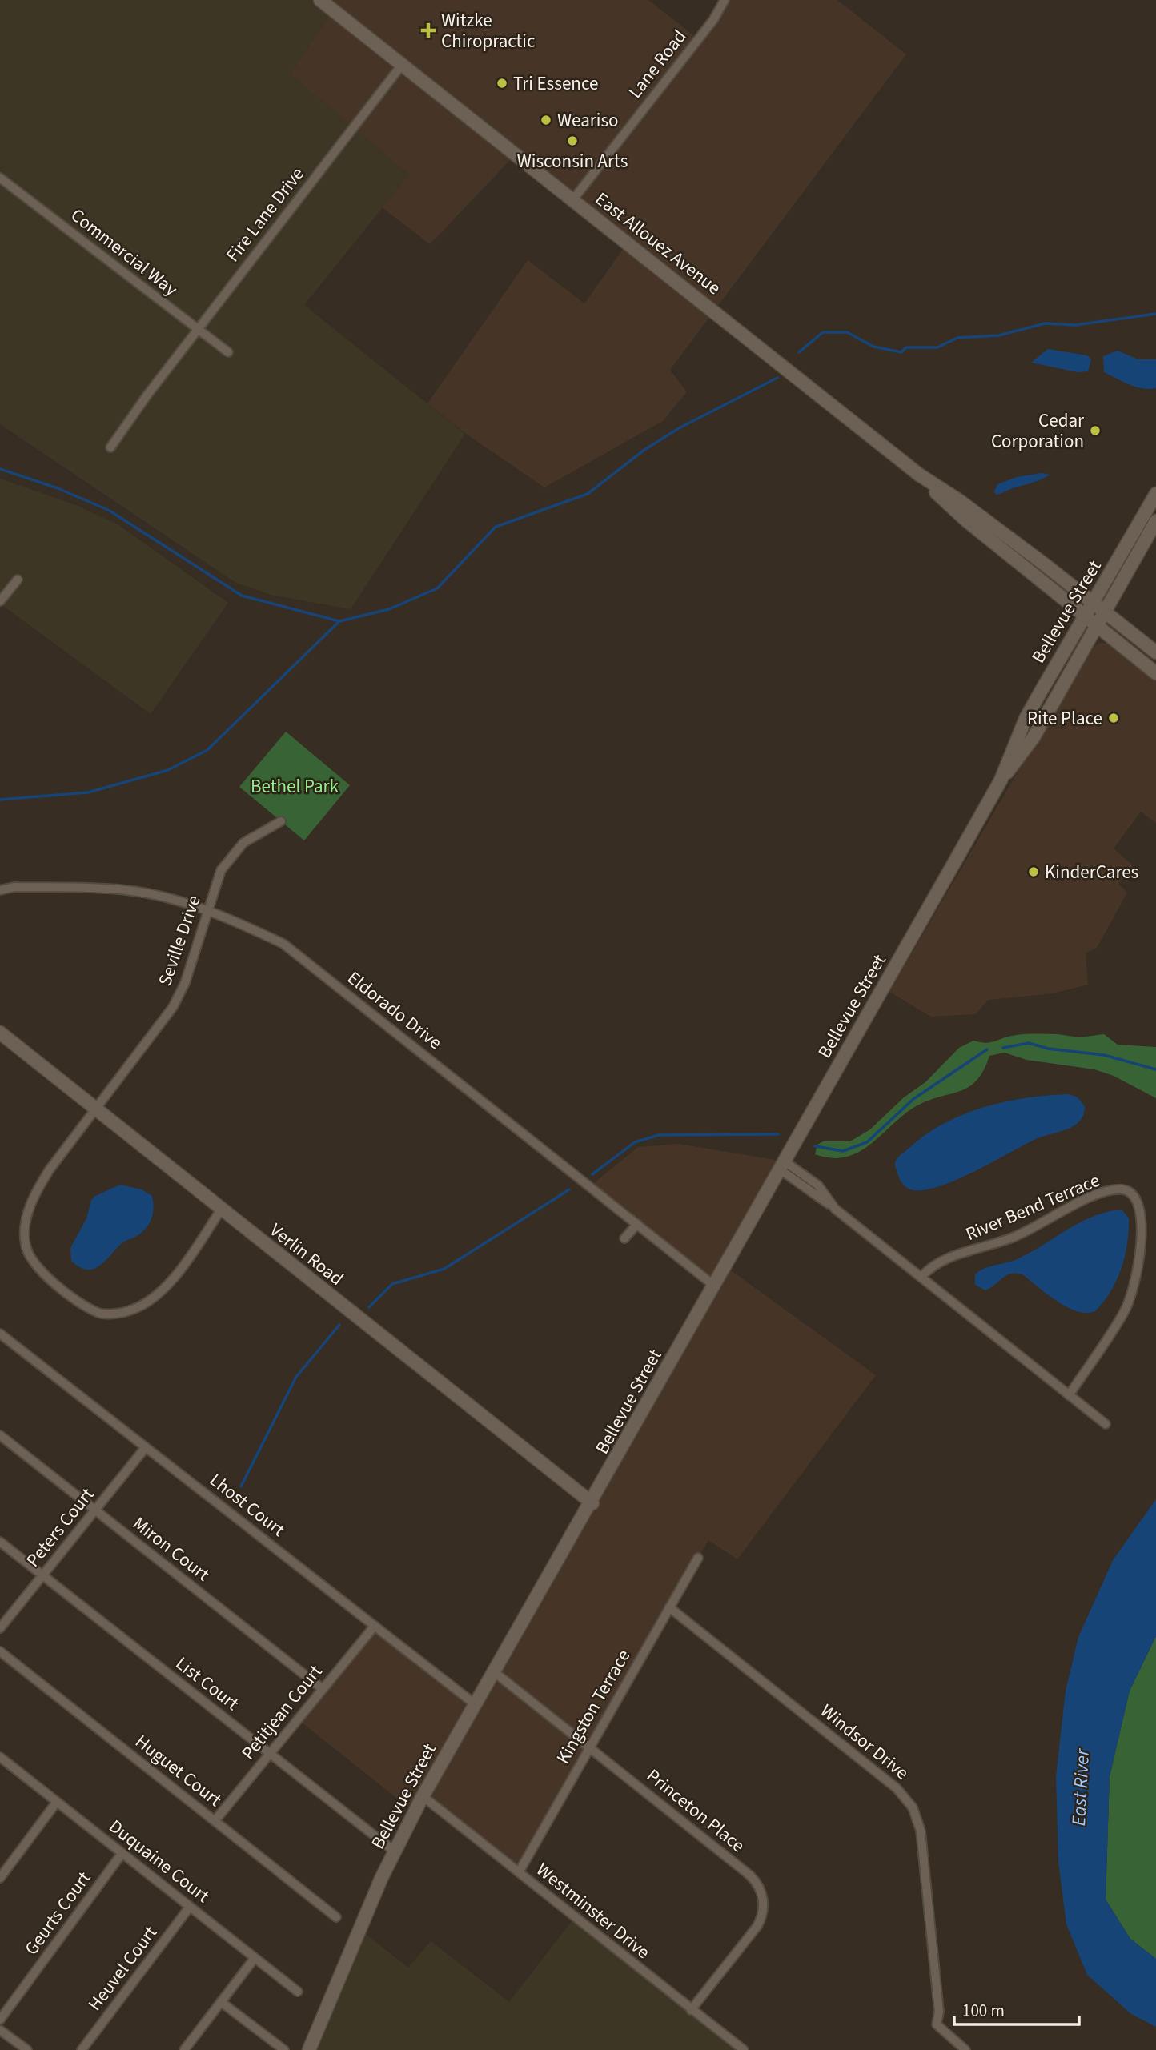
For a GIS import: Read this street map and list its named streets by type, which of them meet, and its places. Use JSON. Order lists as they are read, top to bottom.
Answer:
{
  "streets": {
    "street": [
      "Lane Road",
      "Fire Lane Drive",
      "East Allouez Avenue",
      "Commercial Way",
      "Bellevue Street",
      "Seville Drive",
      "Eldorado Drive",
      "River Bend Terrace",
      "Verlin Road",
      "Lhost Court",
      "Peters Court",
      "Miron Court",
      "List Court",
      "Kingston Terrace",
      "Petitjean Court",
      "Windsor Drive",
      "Huguet Court",
      "Princeton Place",
      "Duquaine Court",
      "Westminster Drive",
      "Geurts Court",
      "Heuvel Court"
    ]
  },
  "crossings": [
    ["Lane Road", "East Allouez Avenue"],
    ["Fire Lane Drive", "East Allouez Avenue"],
    ["Fire Lane Drive", "Commercial Way"],
    ["East Allouez Avenue", "Bellevue Street"],
    ["Bellevue Street", "Eldorado Drive"],
    ["Bellevue Street", "Verlin Road"],
    ["Bellevue Street", "Lhost Court"],
    ["Bellevue Street", "List Court"],
    ["Bellevue Street", "Princeton Place"],
    ["Bellevue Street", "Westminster Drive"],
    ["Seville Drive", "Eldorado Drive"],
    ["Seville Drive", "Verlin Road"],
    ["Lhost Court", "Peters Court"],
    ["Lhost Court", "Petitjean Court"],
    ["Peters Court", "Miron Court"],
    ["Peters Court", "List Court"],
    ["Miron Court", "Petitjean Court"],
    ["List Court", "Petitjean Court"],
    ["Kingston Terrace", "Windsor Drive"],
    ["Kingston Terrace", "Princeton Place"],
    ["Kingston Terrace", "Westminster Drive"],
    ["Petitjean Court", "Huguet Court"],
    ["Princeton Place", "Westminster Drive"],
    ["Duquaine Court", "Geurts Court"],
    ["Duquaine Court", "Heuvel Court"]
  ],
  "water": ["East River"],
  "parks": ["Bethel Park"],
  "places": {
    "health": ["Witzke Chiropractic"],
    "other": [
      "Tri Essence",
      "Weariso",
      "Wisconsin Arts",
      "Cedar Corporation",
      "Rite Place",
      "KinderCares"
    ]
  },
  "scale_bar": "100 m"
}
